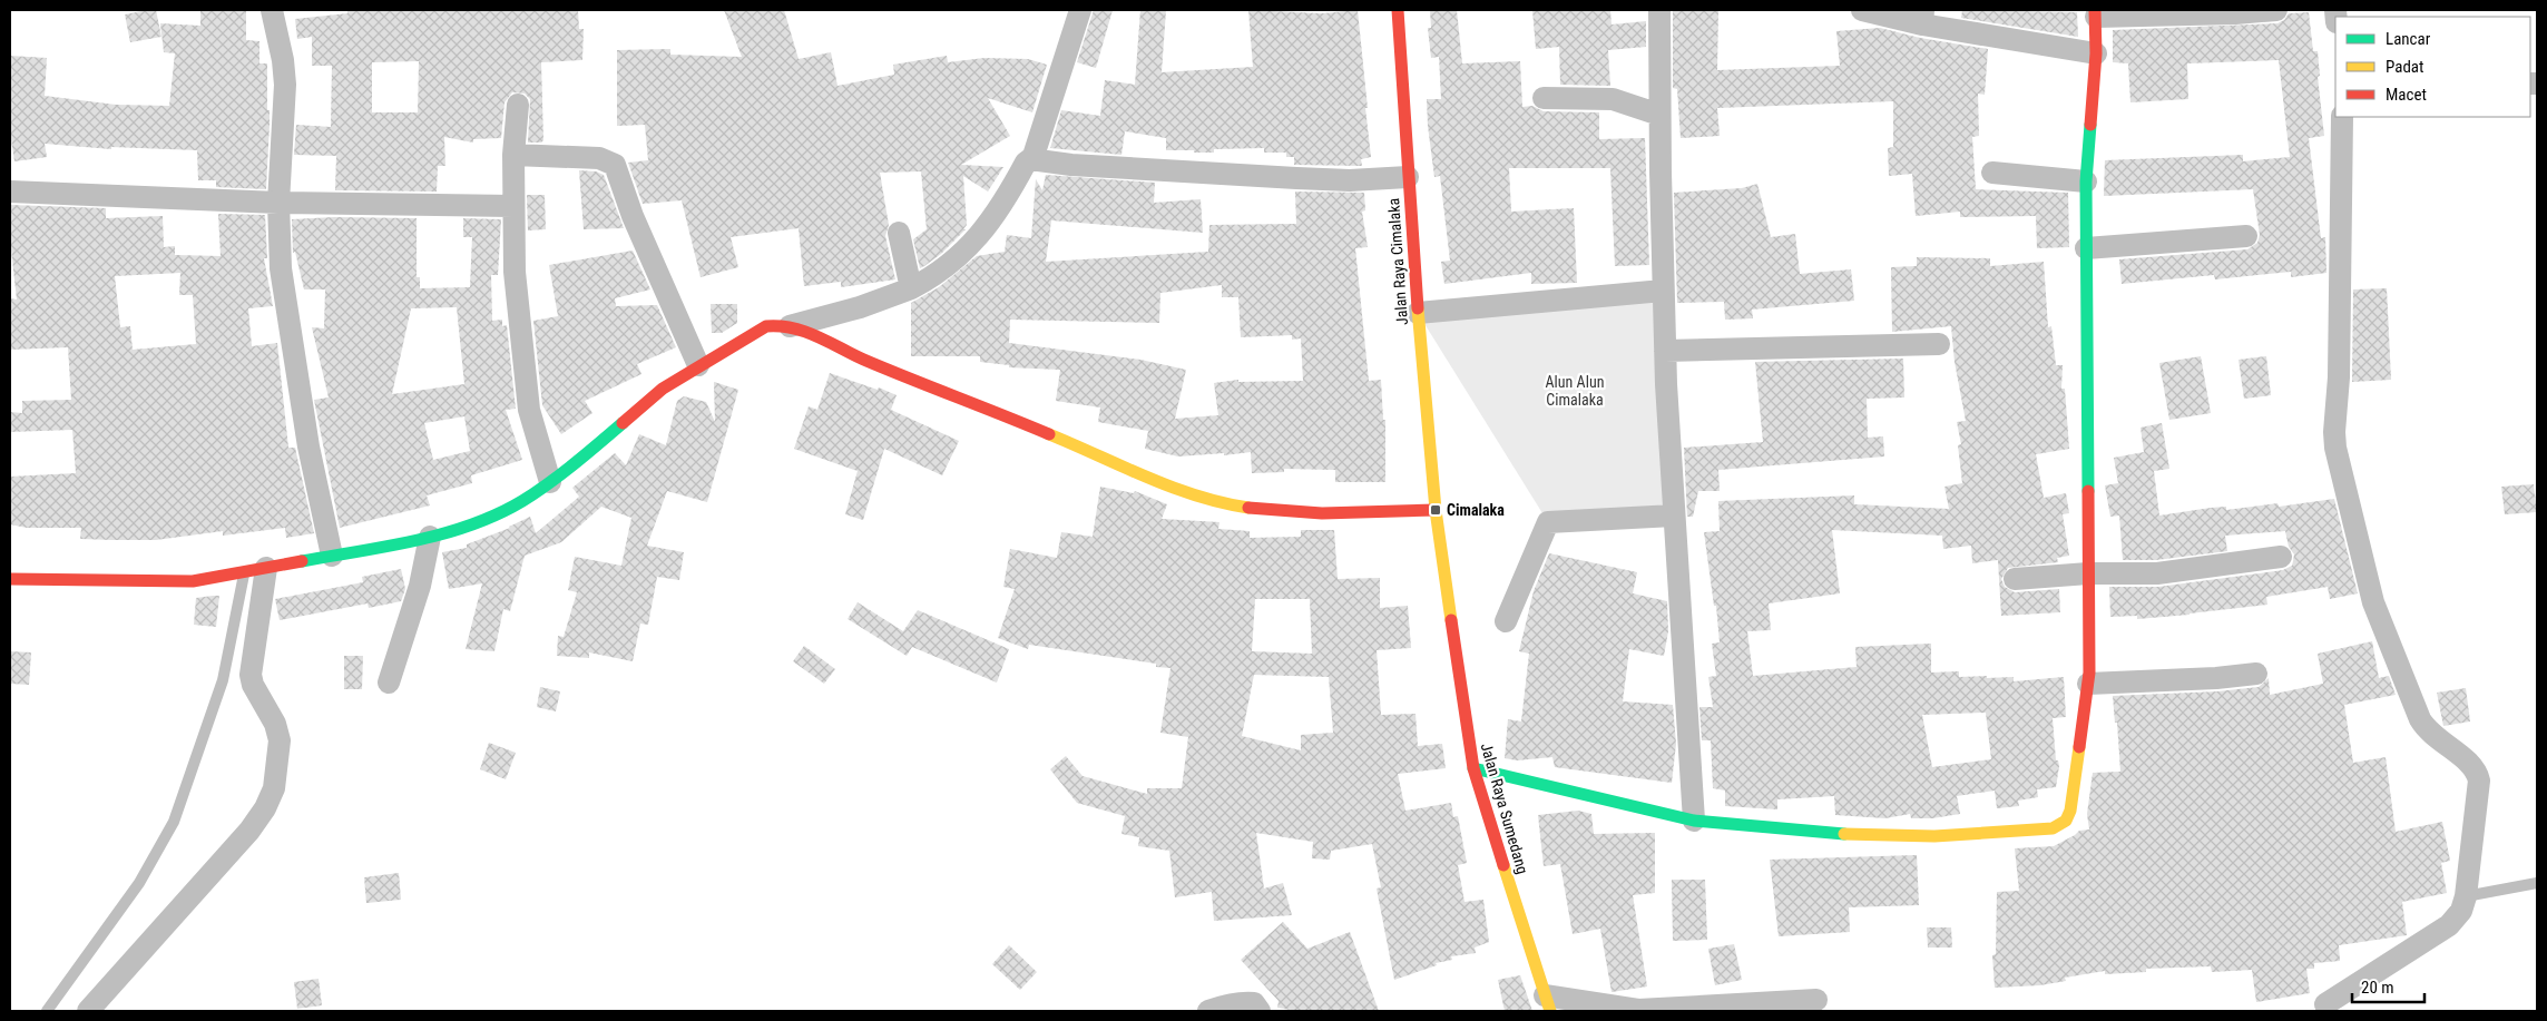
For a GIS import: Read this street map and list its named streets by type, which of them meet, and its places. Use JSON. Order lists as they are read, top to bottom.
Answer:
{
  "streets": {
    "main road": ["Jalan Raya Cimalaka", "Jalan Raya Sumedang"]
  },
  "crossings": [
    ["Jalan Raya Cimalaka", "Jalan Raya Sumedang"]
  ],
  "parks": ["Alun Alun Cimalaka"],
  "places": {
    "transit": ["Cimalaka"]
  },
  "legend": ["Lancar", "Padat", "Macet"],
  "scale_bar": "20 m"
}
